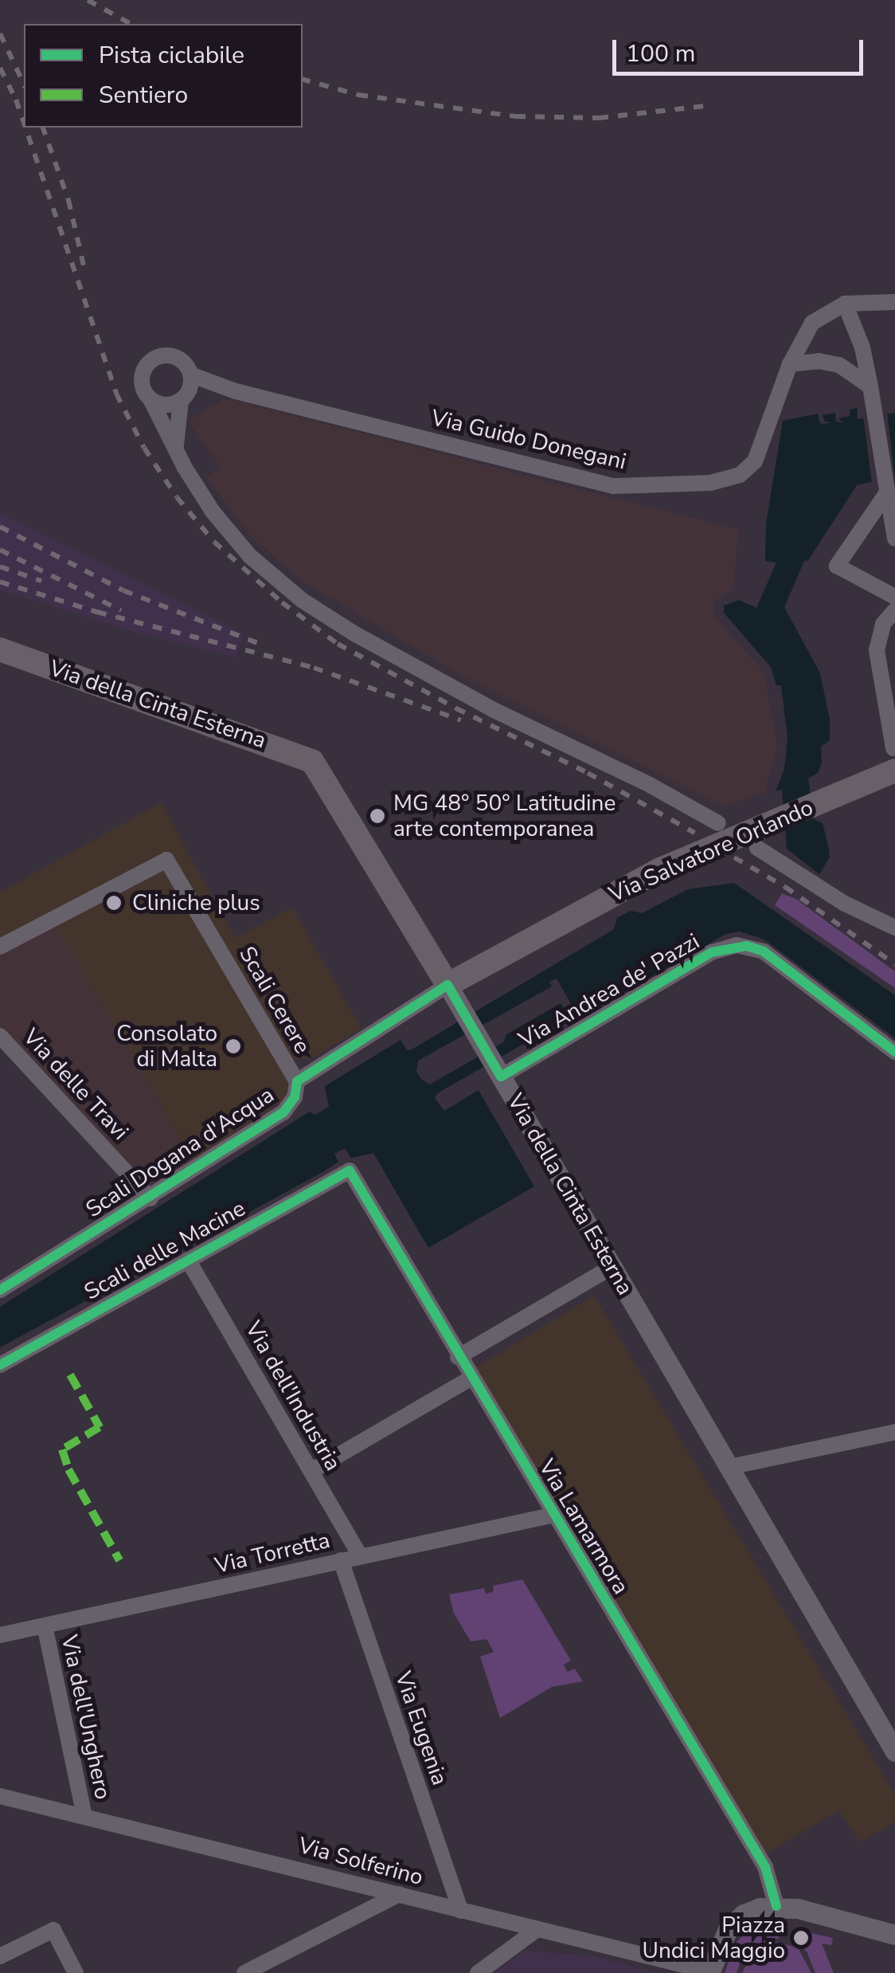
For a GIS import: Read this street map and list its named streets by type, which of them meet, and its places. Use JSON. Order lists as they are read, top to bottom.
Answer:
{
  "streets": {
    "main road": ["Via della Cinta Esterna", "Via Salvatore Orlando"],
    "street": [
      "Via Guido Donegani",
      "Via Andrea de' Pazzi",
      "Scali Cerere",
      "Via delle Travi",
      "Scali Dogana d'Acqua",
      "Scali delle Macine",
      "Via dell'Industria",
      "Via Lamarmora",
      "Via Torretta",
      "Via dell'Unghero",
      "Via Eugenia",
      "Via Solferino"
    ]
  },
  "crossings": [
    ["Via della Cinta Esterna", "Via Salvatore Orlando"],
    ["Via della Cinta Esterna", "Via Andrea de' Pazzi"],
    ["Via della Cinta Esterna", "Scali Dogana d'Acqua"],
    ["Via Salvatore Orlando", "Scali Dogana d'Acqua"],
    ["Scali Cerere", "Scali Dogana d'Acqua"],
    ["Via delle Travi", "Scali Dogana d'Acqua"],
    ["Scali delle Macine", "Via dell'Industria"],
    ["Scali delle Macine", "Via Lamarmora"],
    ["Via dell'Industria", "Via Torretta"],
    ["Via Lamarmora", "Via Torretta"],
    ["Via Torretta", "Via dell'Unghero"],
    ["Via Torretta", "Via Eugenia"],
    ["Via dell'Unghero", "Via Solferino"],
    ["Via Eugenia", "Via Solferino"]
  ],
  "places": [
    "MG 48° 50° Latitudine arte contemporanea",
    "Cliniche plus",
    "Consolato di Malta",
    "Piazza Undici Maggio"
  ],
  "legend": ["Pista ciclabile", "Sentiero"],
  "scale_bar": "100 m"
}
